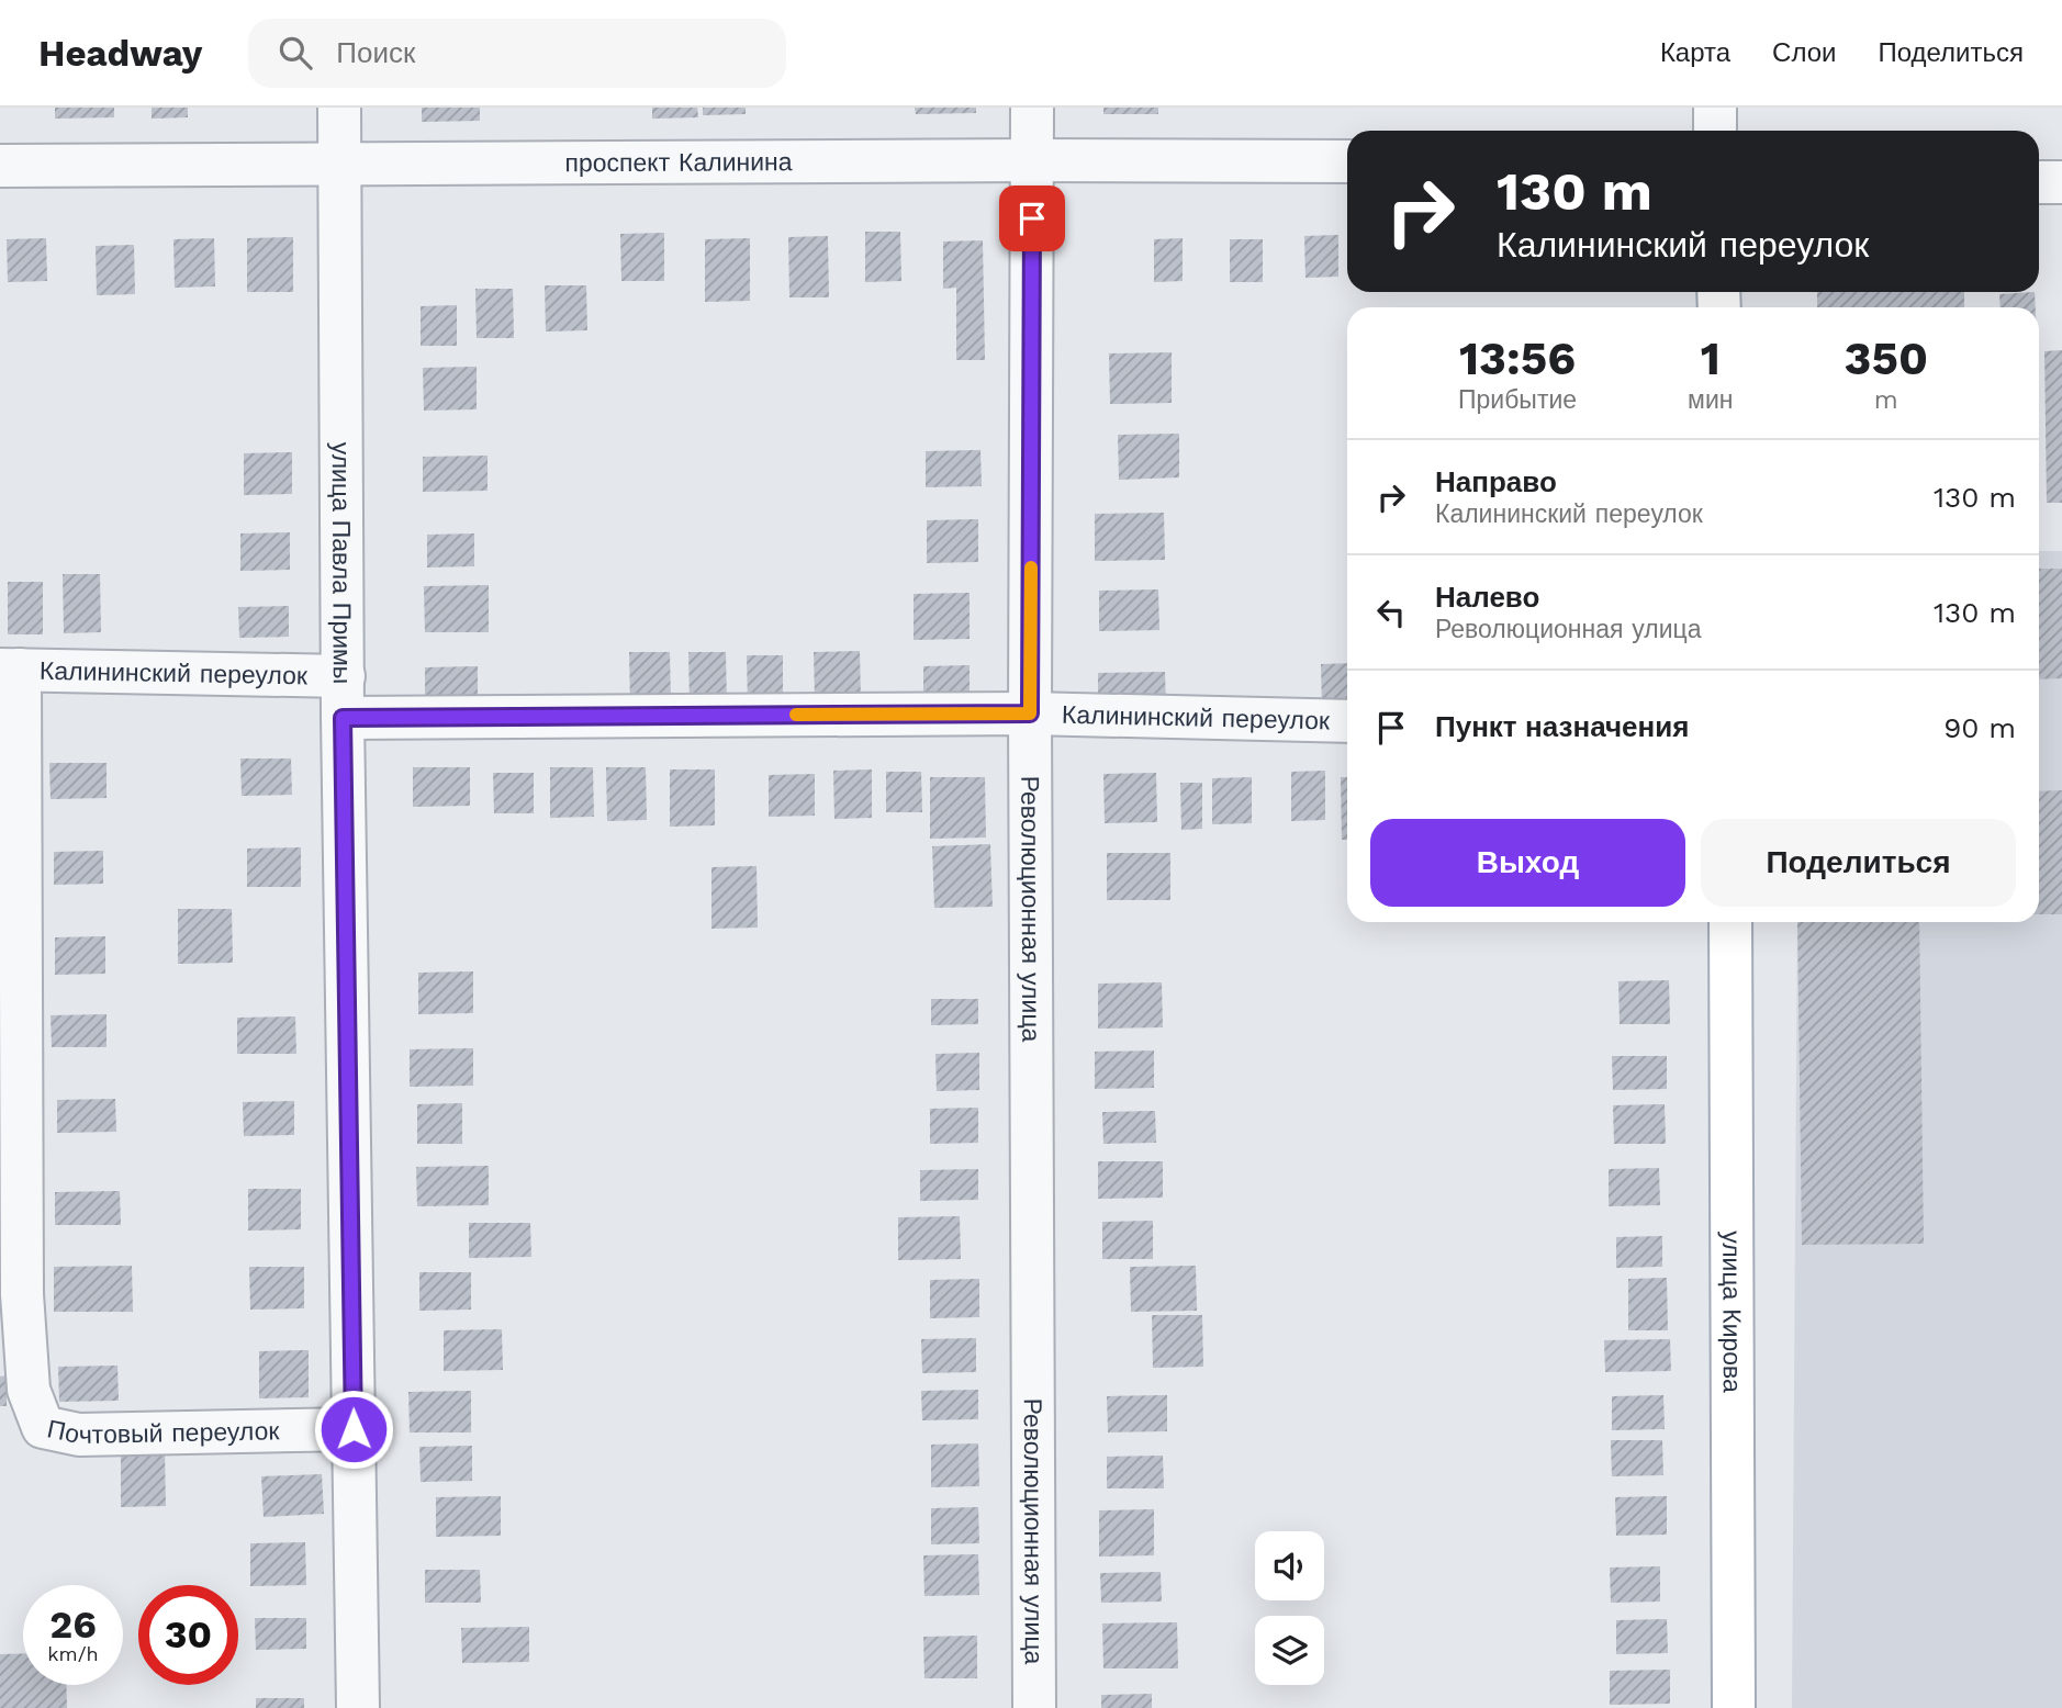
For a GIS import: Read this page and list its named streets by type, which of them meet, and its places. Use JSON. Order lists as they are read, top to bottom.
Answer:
{
  "streets": {
    "main road": ["улица Кирова"],
    "street": [
      "проспект Калинина",
      "улица Павла Примы",
      "Калининский переулок",
      "Революционная улица",
      "Почтовый переулок"
    ]
  },
  "crossings": [
    ["проспект Калинина", "улица Павла Примы"],
    ["проспект Калинина", "Революционная улица"],
    ["улица Павла Примы", "Калининский переулок"],
    ["улица Павла Примы", "Почтовый переулок"],
    ["Калининский переулок", "Революционная улица"],
    ["Калининский переулок", "Почтовый переулок"]
  ],
  "page": {
    "header": "Headway",
    "search": "Поиск",
    "nav": ["Карта", "Слои", "Поделиться"],
    "turn": ["130 m", "Калининский переулок"],
    "eta": [
      "13:56",
      "Прибытие",
      "1",
      "мин",
      "350",
      "m"
    ],
    "list": [
      {
        "name": "Направо",
        "note": "Калининский переулок",
        "value": "130 m"
      },
      {
        "name": "Налево",
        "note": "Революционная улица",
        "value": "130 m"
      },
      {
        "name": "Пункт назначения",
        "value": "90 m"
      }
    ],
    "buttons": ["Выход", "Поделиться"],
    "speed": "26 km/h",
    "limit": "30"
  }
}
